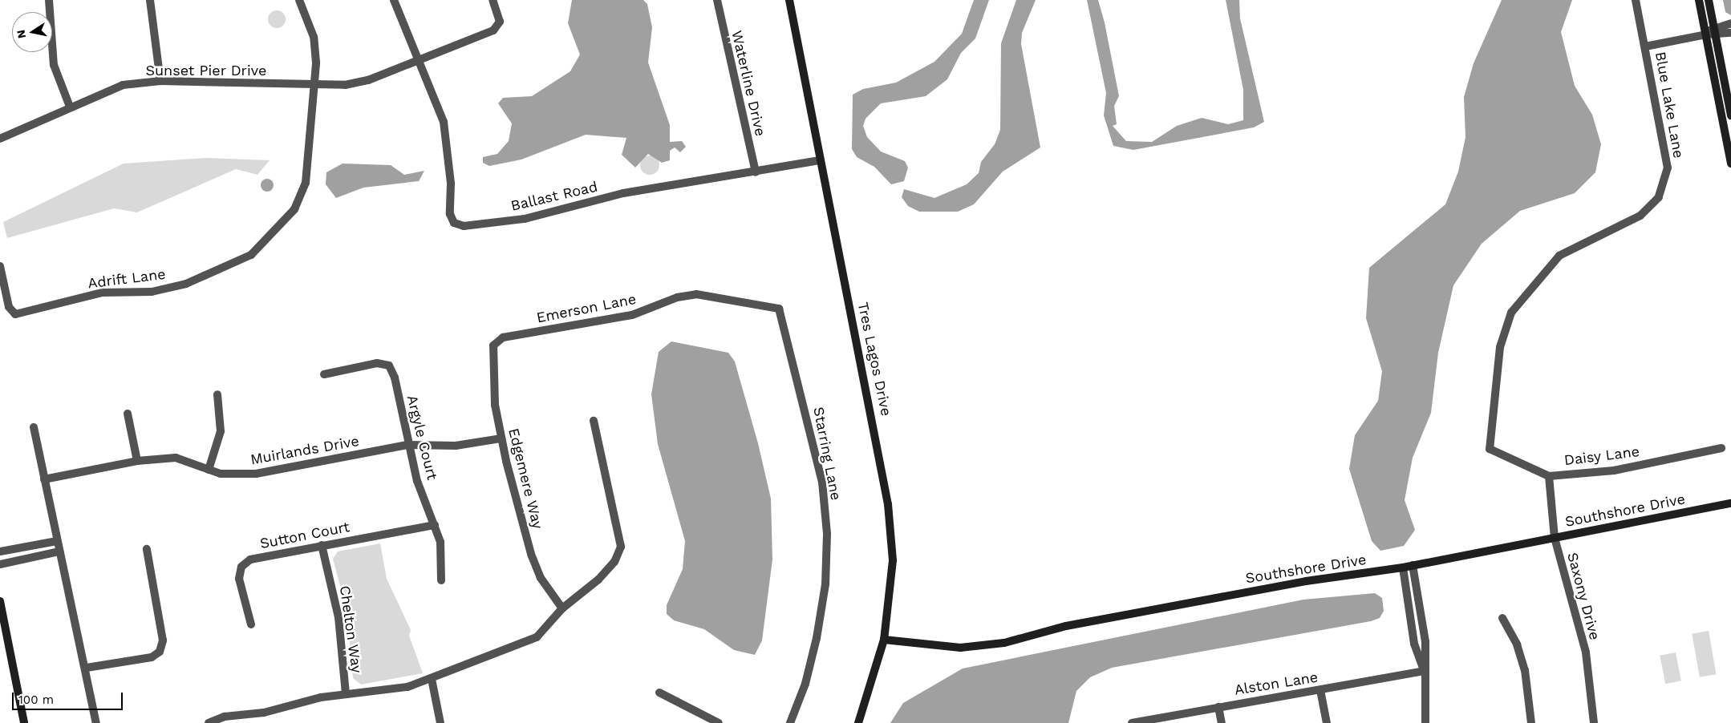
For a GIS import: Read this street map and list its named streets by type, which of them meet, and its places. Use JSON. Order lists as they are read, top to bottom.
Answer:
{
  "streets": {
    "street": [
      "Sunset Pier Drive",
      "Waterline Drive",
      "Blue Lake Lane",
      "Ballast Road",
      "Adrift Lane",
      "Emerson Lane",
      "Tres Lagos Drive",
      "Argyle Court",
      "Muirlands Drive",
      "Starring Lane",
      "Daisy Lane",
      "Edgemere Way",
      "Southshore Drive",
      "Sutton Court",
      "Saxony Drive",
      "Chelton Way",
      "Alston Lane"
    ]
  },
  "crossings": [
    ["Sunset Pier Drive", "Ballast Road"],
    ["Sunset Pier Drive", "Adrift Lane"],
    ["Waterline Drive", "Ballast Road"],
    ["Blue Lake Lane", "Daisy Lane"],
    ["Ballast Road", "Tres Lagos Drive"],
    ["Emerson Lane", "Starring Lane"],
    ["Emerson Lane", "Edgemere Way"],
    ["Tres Lagos Drive", "Southshore Drive"],
    ["Argyle Court", "Muirlands Drive"],
    ["Argyle Court", "Sutton Court"],
    ["Muirlands Drive", "Edgemere Way"],
    ["Daisy Lane", "Saxony Drive"],
    ["Southshore Drive", "Saxony Drive"],
    ["Sutton Court", "Chelton Way"]
  ],
  "scale_bar": "100 m",
  "north": "left"
}
